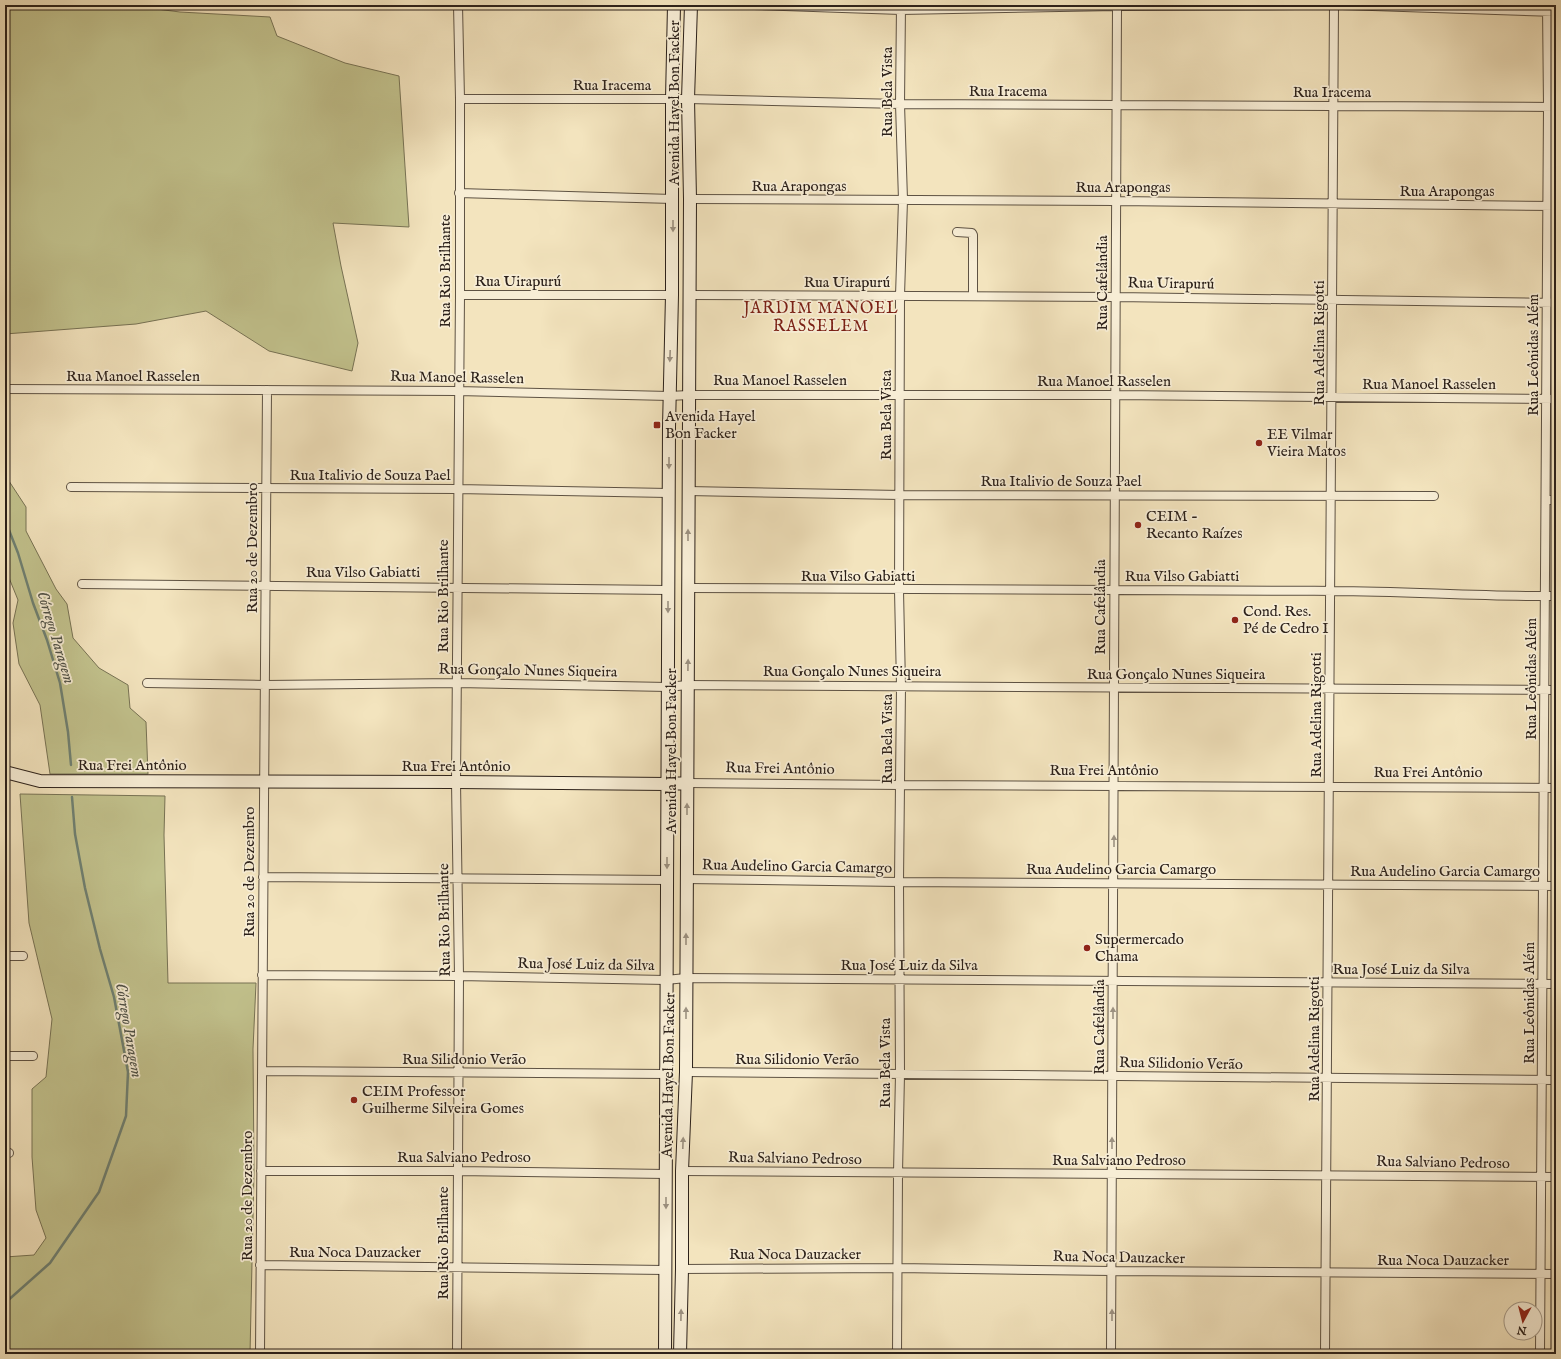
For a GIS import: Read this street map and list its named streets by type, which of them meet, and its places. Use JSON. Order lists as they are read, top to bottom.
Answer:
{
  "streets": {
    "main road": ["Avenida Hayel Bon Facker", "Rua Frei Antônio"],
    "street": [
      "Rua Iracema",
      "Rua Bela Vista",
      "Rua Arapongas",
      "Rua Rio Brilhante",
      "Rua Uirapurú",
      "Rua Cafelândia",
      "Rua Adelina Rigotti",
      "Rua Leônidas Além",
      "Rua Manoel Rasselen",
      "Rua Italivio de Souza Pael",
      "Rua 20 de Dezembro",
      "Rua Vilso Gabiatti",
      "Rua Gonçalo Nunes Siqueira",
      "Rua Audelino Garcia Camargo",
      "Rua José Luiz da Silva",
      "Rua Silidonio Verão",
      "Rua Salviano Pedroso",
      "Rua Noca Dauzacker"
    ]
  },
  "crossings": [
    ["Rua Iracema", "Rua Bela Vista"],
    ["Rua Iracema", "Avenida Hayel Bon Facker"],
    ["Rua Iracema", "Rua Rio Brilhante"],
    ["Rua Iracema", "Rua Cafelândia"],
    ["Rua Iracema", "Rua Adelina Rigotti"],
    ["Rua Iracema", "Rua Leônidas Além"],
    ["Rua Bela Vista", "Rua Arapongas"],
    ["Rua Bela Vista", "Rua Uirapurú"],
    ["Rua Bela Vista", "Rua Manoel Rasselen"],
    ["Rua Bela Vista", "Rua Italivio de Souza Pael"],
    ["Rua Bela Vista", "Rua Vilso Gabiatti"],
    ["Rua Bela Vista", "Rua Gonçalo Nunes Siqueira"],
    ["Rua Bela Vista", "Rua Frei Antônio"],
    ["Rua Bela Vista", "Rua Audelino Garcia Camargo"],
    ["Rua Bela Vista", "Rua José Luiz da Silva"],
    ["Rua Bela Vista", "Rua Silidonio Verão"],
    ["Rua Bela Vista", "Rua Salviano Pedroso"],
    ["Rua Bela Vista", "Rua Noca Dauzacker"],
    ["Avenida Hayel Bon Facker", "Rua Arapongas"],
    ["Avenida Hayel Bon Facker", "Rua Uirapurú"],
    ["Avenida Hayel Bon Facker", "Rua Manoel Rasselen"],
    ["Avenida Hayel Bon Facker", "Rua Italivio de Souza Pael"],
    ["Avenida Hayel Bon Facker", "Rua Vilso Gabiatti"],
    ["Avenida Hayel Bon Facker", "Rua Gonçalo Nunes Siqueira"],
    ["Avenida Hayel Bon Facker", "Rua Frei Antônio"],
    ["Avenida Hayel Bon Facker", "Rua Audelino Garcia Camargo"],
    ["Avenida Hayel Bon Facker", "Rua José Luiz da Silva"],
    ["Avenida Hayel Bon Facker", "Rua Silidonio Verão"],
    ["Avenida Hayel Bon Facker", "Rua Salviano Pedroso"],
    ["Avenida Hayel Bon Facker", "Rua Noca Dauzacker"],
    ["Rua Arapongas", "Rua Cafelândia"],
    ["Rua Arapongas", "Rua Adelina Rigotti"],
    ["Rua Arapongas", "Rua Leônidas Além"],
    ["Rua Rio Brilhante", "Rua Uirapurú"],
    ["Rua Rio Brilhante", "Rua Manoel Rasselen"],
    ["Rua Rio Brilhante", "Rua Italivio de Souza Pael"],
    ["Rua Rio Brilhante", "Rua Vilso Gabiatti"],
    ["Rua Rio Brilhante", "Rua Gonçalo Nunes Siqueira"],
    ["Rua Rio Brilhante", "Rua Frei Antônio"],
    ["Rua Rio Brilhante", "Rua José Luiz da Silva"],
    ["Rua Rio Brilhante", "Rua Silidonio Verão"],
    ["Rua Rio Brilhante", "Rua Salviano Pedroso"],
    ["Rua Rio Brilhante", "Rua Noca Dauzacker"],
    ["Rua Uirapurú", "Rua Cafelândia"],
    ["Rua Uirapurú", "Rua Adelina Rigotti"],
    ["Rua Uirapurú", "Rua Leônidas Além"],
    ["Rua Cafelândia", "Rua Manoel Rasselen"],
    ["Rua Cafelândia", "Rua Italivio de Souza Pael"],
    ["Rua Cafelândia", "Rua Vilso Gabiatti"],
    ["Rua Cafelândia", "Rua Gonçalo Nunes Siqueira"],
    ["Rua Cafelândia", "Rua Frei Antônio"],
    ["Rua Cafelândia", "Rua Audelino Garcia Camargo"],
    ["Rua Cafelândia", "Rua José Luiz da Silva"],
    ["Rua Cafelândia", "Rua Silidonio Verão"],
    ["Rua Cafelândia", "Rua Salviano Pedroso"],
    ["Rua Cafelândia", "Rua Noca Dauzacker"],
    ["Rua Adelina Rigotti", "Rua Manoel Rasselen"],
    ["Rua Adelina Rigotti", "Rua Italivio de Souza Pael"],
    ["Rua Adelina Rigotti", "Rua Vilso Gabiatti"],
    ["Rua Adelina Rigotti", "Rua Gonçalo Nunes Siqueira"],
    ["Rua Adelina Rigotti", "Rua Frei Antônio"],
    ["Rua Adelina Rigotti", "Rua Audelino Garcia Camargo"],
    ["Rua Adelina Rigotti", "Rua José Luiz da Silva"],
    ["Rua Adelina Rigotti", "Rua Silidonio Verão"],
    ["Rua Adelina Rigotti", "Rua Salviano Pedroso"],
    ["Rua Adelina Rigotti", "Rua Noca Dauzacker"],
    ["Rua Leônidas Além", "Rua Manoel Rasselen"],
    ["Rua Leônidas Além", "Rua Vilso Gabiatti"],
    ["Rua Leônidas Além", "Rua Gonçalo Nunes Siqueira"],
    ["Rua Leônidas Além", "Rua Frei Antônio"],
    ["Rua Leônidas Além", "Rua Audelino Garcia Camargo"],
    ["Rua Leônidas Além", "Rua José Luiz da Silva"],
    ["Rua Leônidas Além", "Rua Silidonio Verão"],
    ["Rua Leônidas Além", "Rua Salviano Pedroso"],
    ["Rua Leônidas Além", "Rua Noca Dauzacker"],
    ["Rua Manoel Rasselen", "Rua 20 de Dezembro"],
    ["Rua Italivio de Souza Pael", "Rua 20 de Dezembro"],
    ["Rua 20 de Dezembro", "Rua Vilso Gabiatti"],
    ["Rua 20 de Dezembro", "Rua Gonçalo Nunes Siqueira"],
    ["Rua 20 de Dezembro", "Rua Frei Antônio"],
    ["Rua 20 de Dezembro", "Rua José Luiz da Silva"],
    ["Rua 20 de Dezembro", "Rua Silidonio Verão"],
    ["Rua 20 de Dezembro", "Rua Salviano Pedroso"],
    ["Rua 20 de Dezembro", "Rua Noca Dauzacker"]
  ],
  "districts": ["JARDIM MANOEL RASSELEM"],
  "water": ["Córrego Paragem"],
  "places": {
    "transit": ["Avenida Hayel Bon Facker"],
    "other": [
      "EE Vilmar Vieira Matos",
      "CEIM - Recanto Raízes",
      "Cond. Res. Pé de Cedro I",
      "Supermercado Chama",
      "CEIM Professor Guilherme Silveira Gomes"
    ]
  },
  "north": "bottom"
}
